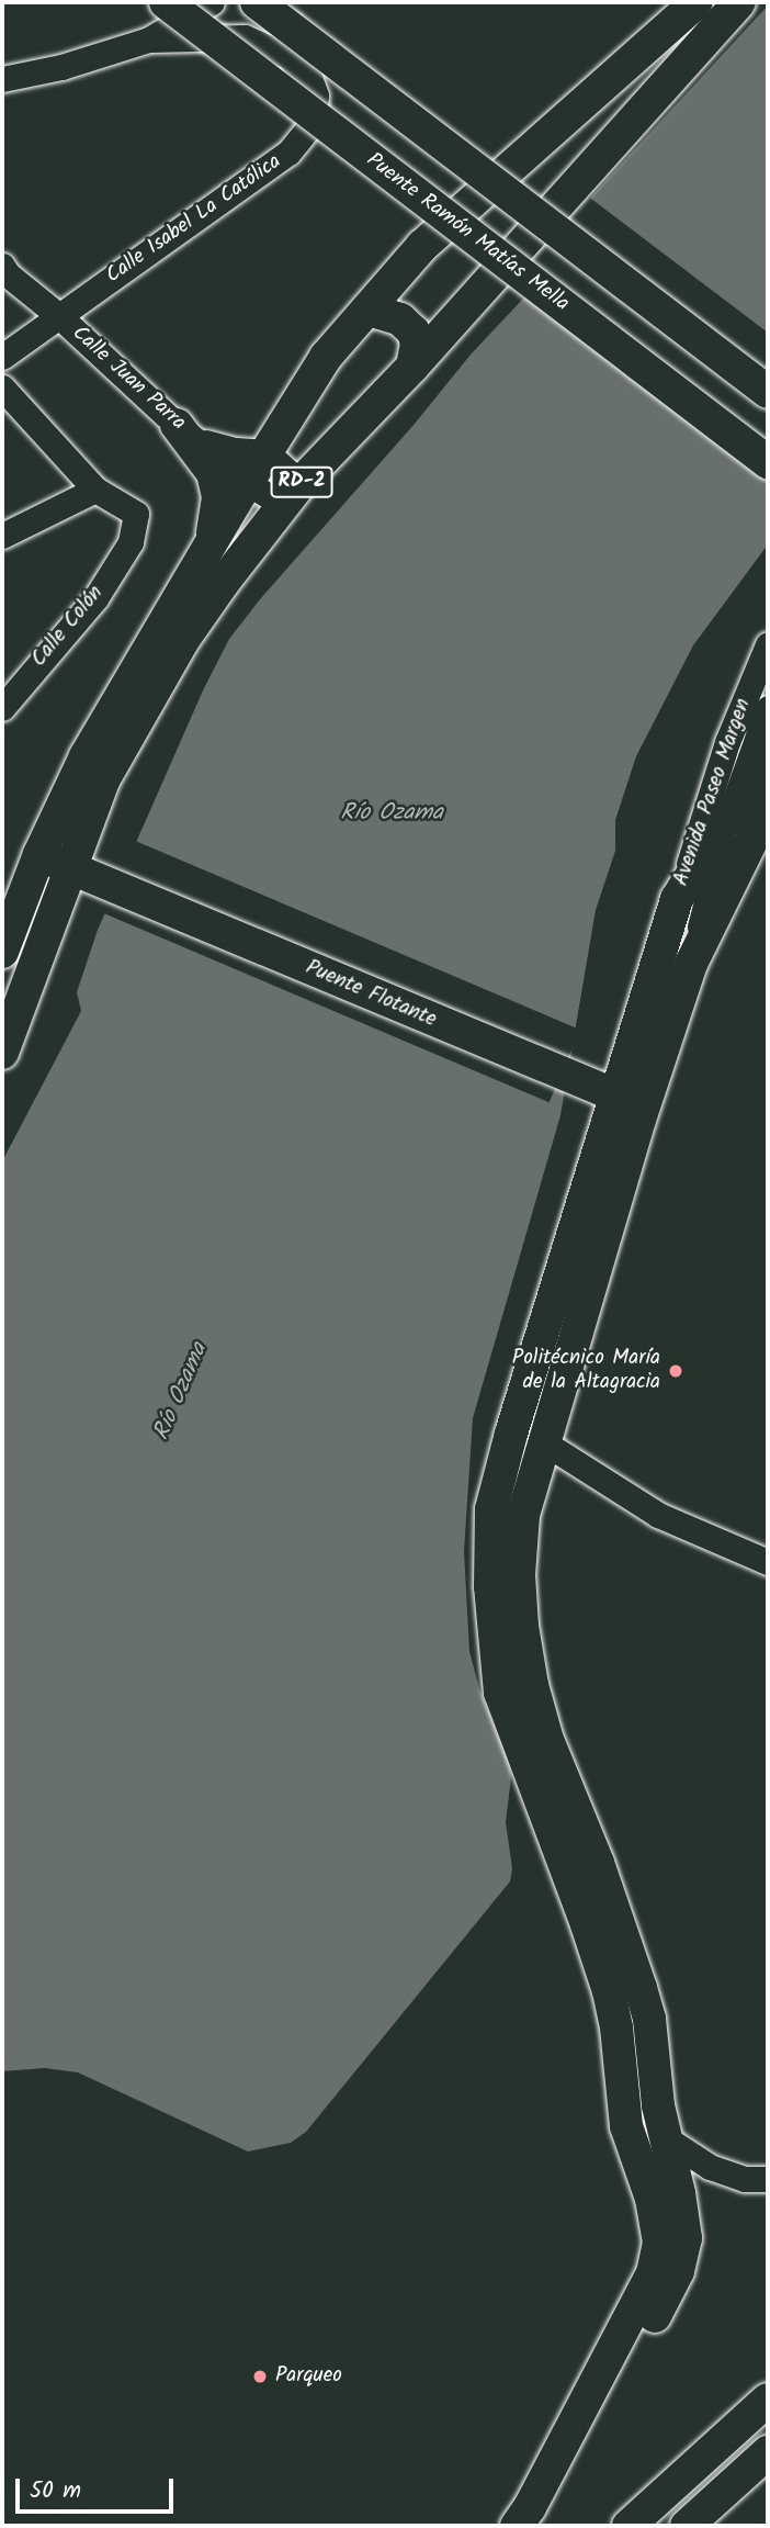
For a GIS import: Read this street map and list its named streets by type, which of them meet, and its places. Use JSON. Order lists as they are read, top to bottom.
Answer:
{
  "streets": {
    "main road": ["Puente Ramón Matías Mella", "RD-2", "Puente Flotante"],
    "street": [
      "Calle Isabel La Católica",
      "Calle Juan Parra",
      "Calle Colón",
      "Avenida Paseo Margen"
    ]
  },
  "crossings": [
    ["Calle Isabel La Católica", "Calle Juan Parra"],
    ["Calle Juan Parra", "RD-2"],
    ["RD-2", "Puente Flotante"]
  ],
  "water": ["Río Ozama"],
  "places": ["Politécnico María de la Altagracia", "Parqueo"],
  "scale_bar": "50 m"
}
